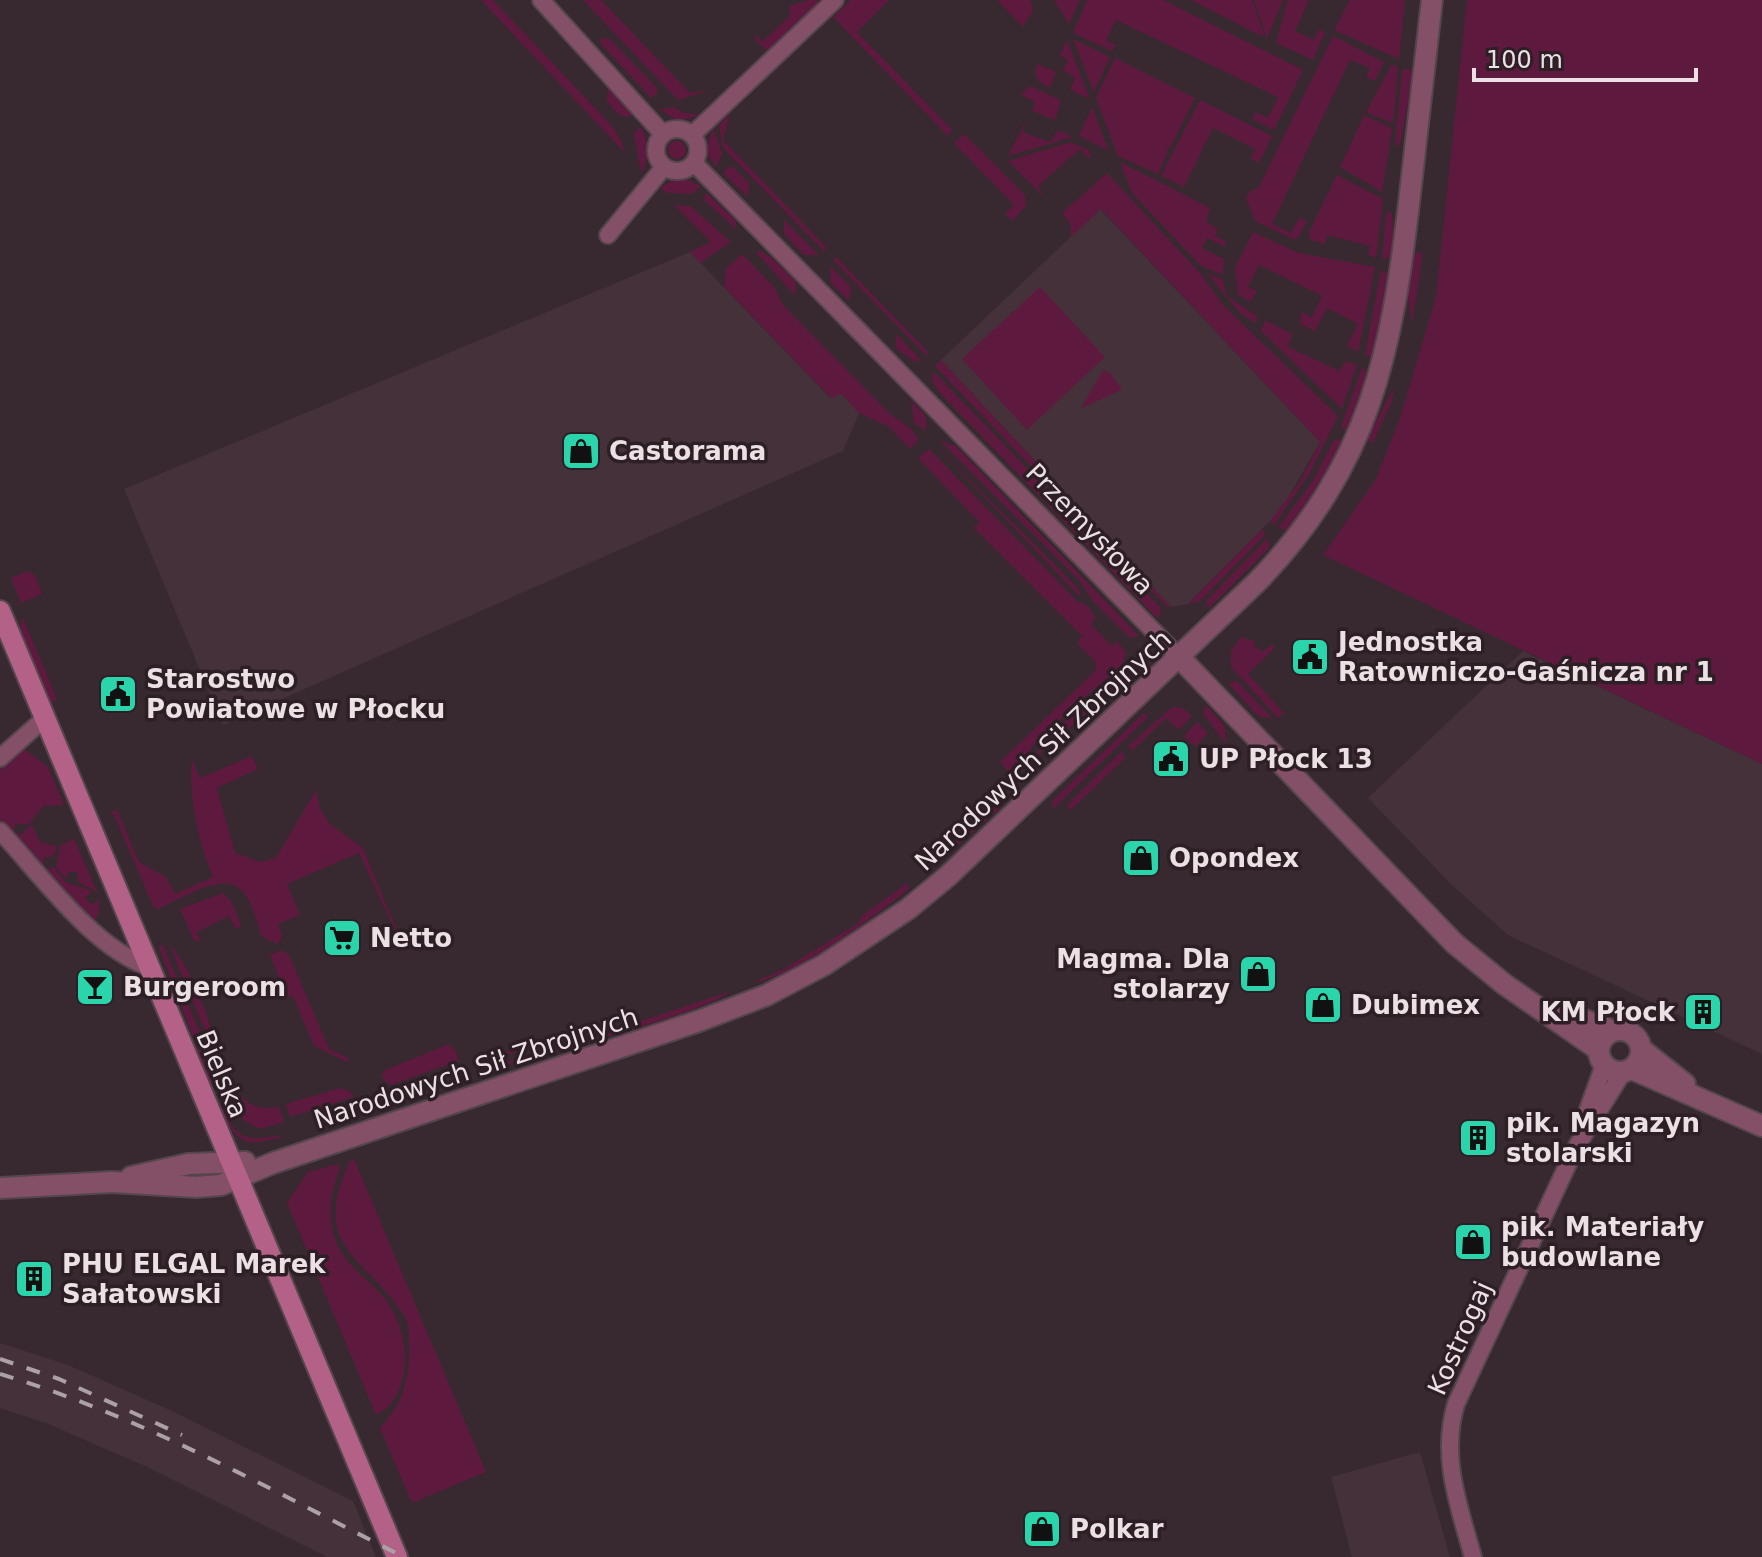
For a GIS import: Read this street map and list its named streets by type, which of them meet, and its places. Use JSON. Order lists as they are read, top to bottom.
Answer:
{
  "streets": {
    "main road": ["Bielska"],
    "street": ["Przemysłowa", "Narodowych Sił Zbrojnych", "Kostrogaj"]
  },
  "crossings": [
    ["Przemysłowa", "Narodowych Sił Zbrojnych"],
    ["Przemysłowa", "Kostrogaj"],
    ["Narodowych Sił Zbrojnych", "Bielska"]
  ],
  "places": {
    "shop": [
      "Castorama",
      "Opondex",
      "Magma. Dla stolarzy",
      "Dubimex",
      "pik. Materiały budowlane",
      "Polkar"
    ],
    "public building": ["Jednostka Ratowniczo-Gaśnicza nr 1", "Starostwo Powiatowe w Płocku", "UP Płock 13"],
    "supermarket": ["Netto"],
    "bar": ["Burgeroom"],
    "building": ["KM Płock", "pik. Magazyn stolarski", "PHU ELGAL Marek Sałatowski"]
  },
  "scale_bar": "100 m"
}
